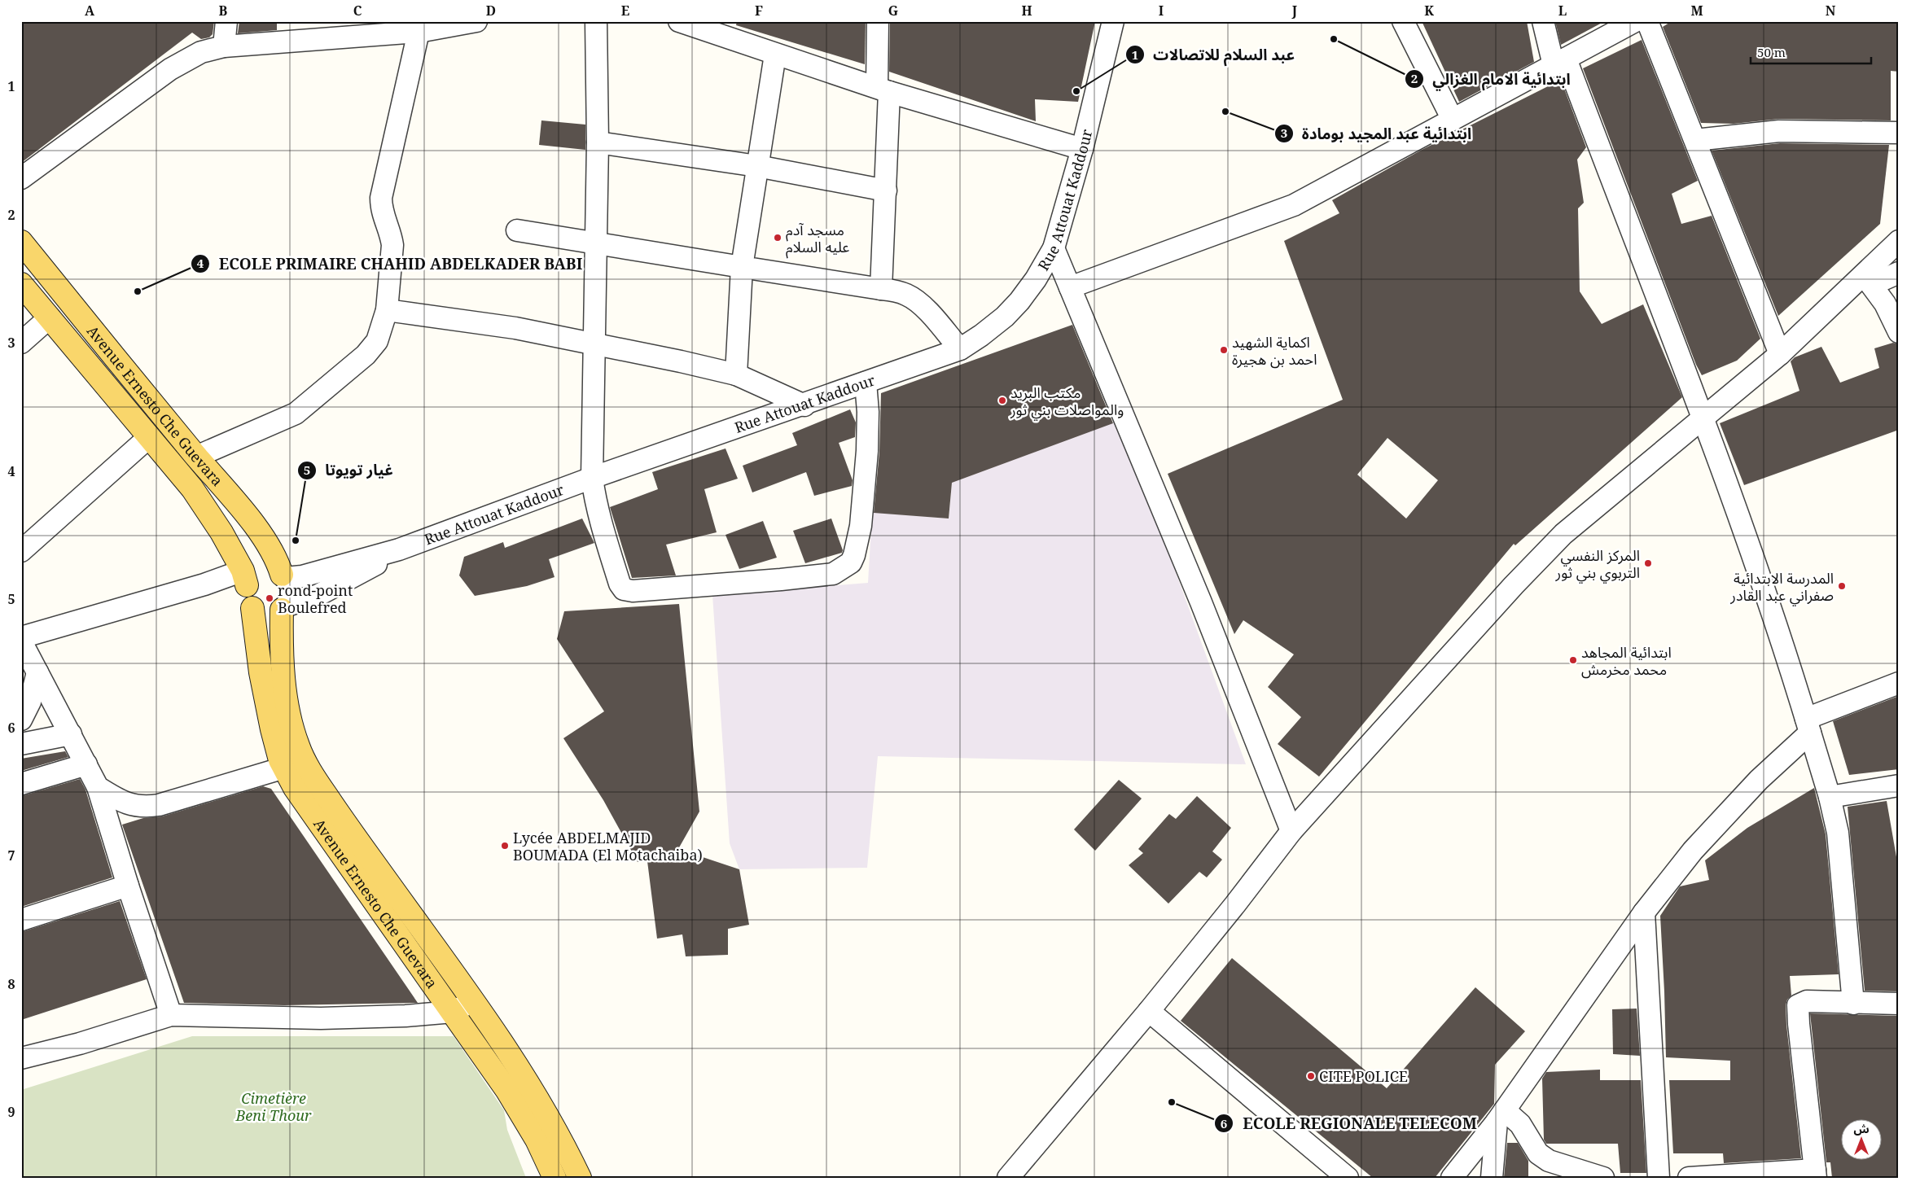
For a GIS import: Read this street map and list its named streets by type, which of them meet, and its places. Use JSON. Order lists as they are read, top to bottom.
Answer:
{
  "streets": {
    "main road": ["Avenue Ernesto Che Guevara"],
    "street": ["Rue Attouat Kaddour"]
  },
  "crossings": [
    ["Rue Attouat Kaddour", "Avenue Ernesto Che Guevara"]
  ],
  "parks": ["Cimetière Beni Thour"],
  "places": [
    "ابتدائية الامام الغزالي",
    "عبد السلام للاتصالات",
    "ابتدائية عبد المجيد بومادة",
    "مسجد آدم عليه السلام",
    "ECOLE PRIMAIRE CHAHID ABDELKADER BABI",
    "اكماية الشهيد احمد بن هجيرة",
    "مكتب البريد والمواصلات بني ثور",
    "غيار تويوتا",
    "المركز النفسي التربوي بني ثور",
    "المدرسة الابتدائية صفراني عبد القادر",
    "rond-point Boulefred",
    "ابتدائية المجاهد محمد مخرمش",
    "Lycée ABDELMAJID BOUMADA (El Motachaiba)",
    "CITE POLICE",
    "ECOLE REGIONALE TELECOM"
  ],
  "scale_bar": "50 m",
  "north": "top",
  "grid": {
    "columns": [
      "A",
      "B",
      "C",
      "D",
      "E",
      "F",
      "G",
      "H",
      "I",
      "J",
      "K",
      "L",
      "M",
      "N"
    ],
    "rows": [
      "1",
      "2",
      "3",
      "4",
      "5",
      "6",
      "7",
      "8",
      "9"
    ]
  }
}
